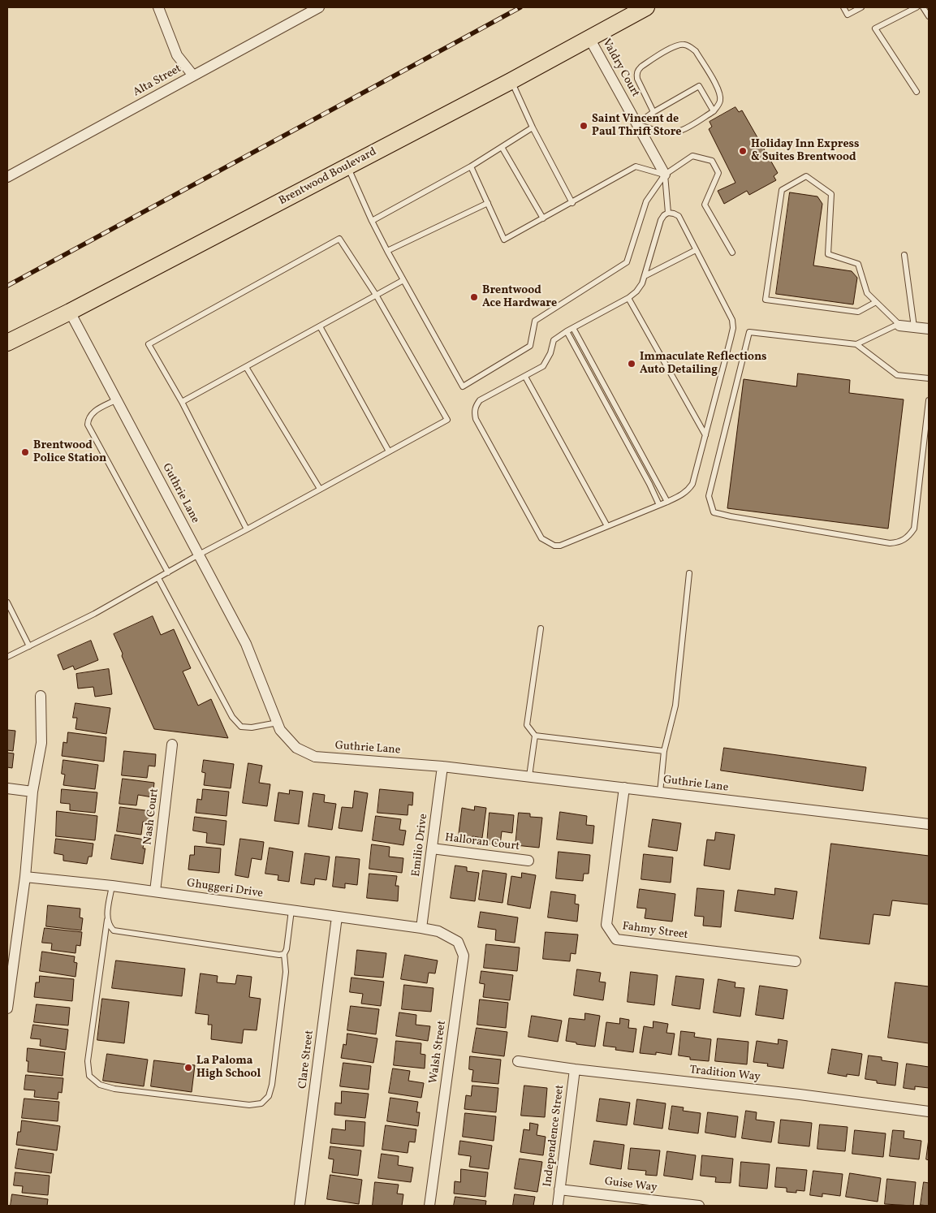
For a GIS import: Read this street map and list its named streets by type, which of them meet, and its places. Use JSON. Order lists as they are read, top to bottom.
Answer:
{
  "streets": {
    "main road": ["Brentwood Boulevard"],
    "street": [
      "Valdry Court",
      "Alta Street",
      "Guthrie Lane",
      "Nash Court",
      "Halloran Court",
      "Emilio Drive",
      "Ghuggeri Drive",
      "Fahmy Street",
      "Walsh Street",
      "Clare Street",
      "Tradition Way",
      "Independence Street",
      "Guise Way"
    ]
  },
  "crossings": [
    ["Valdry Court", "Brentwood Boulevard"],
    ["Brentwood Boulevard", "Guthrie Lane"],
    ["Guthrie Lane", "Emilio Drive"],
    ["Guthrie Lane", "Fahmy Street"],
    ["Nash Court", "Ghuggeri Drive"],
    ["Halloran Court", "Emilio Drive"],
    ["Emilio Drive", "Ghuggeri Drive"],
    ["Emilio Drive", "Walsh Street"],
    ["Ghuggeri Drive", "Walsh Street"],
    ["Ghuggeri Drive", "Clare Street"],
    ["Tradition Way", "Independence Street"],
    ["Independence Street", "Guise Way"]
  ],
  "places": [
    "Saint Vincent de Paul Thrift Store",
    "Holiday Inn Express & Suites Brentwood",
    "Brentwood Ace Hardware",
    "Immaculate Reflections Auto Detailing",
    "Brentwood Police Station",
    "La Paloma High School"
  ]
}
